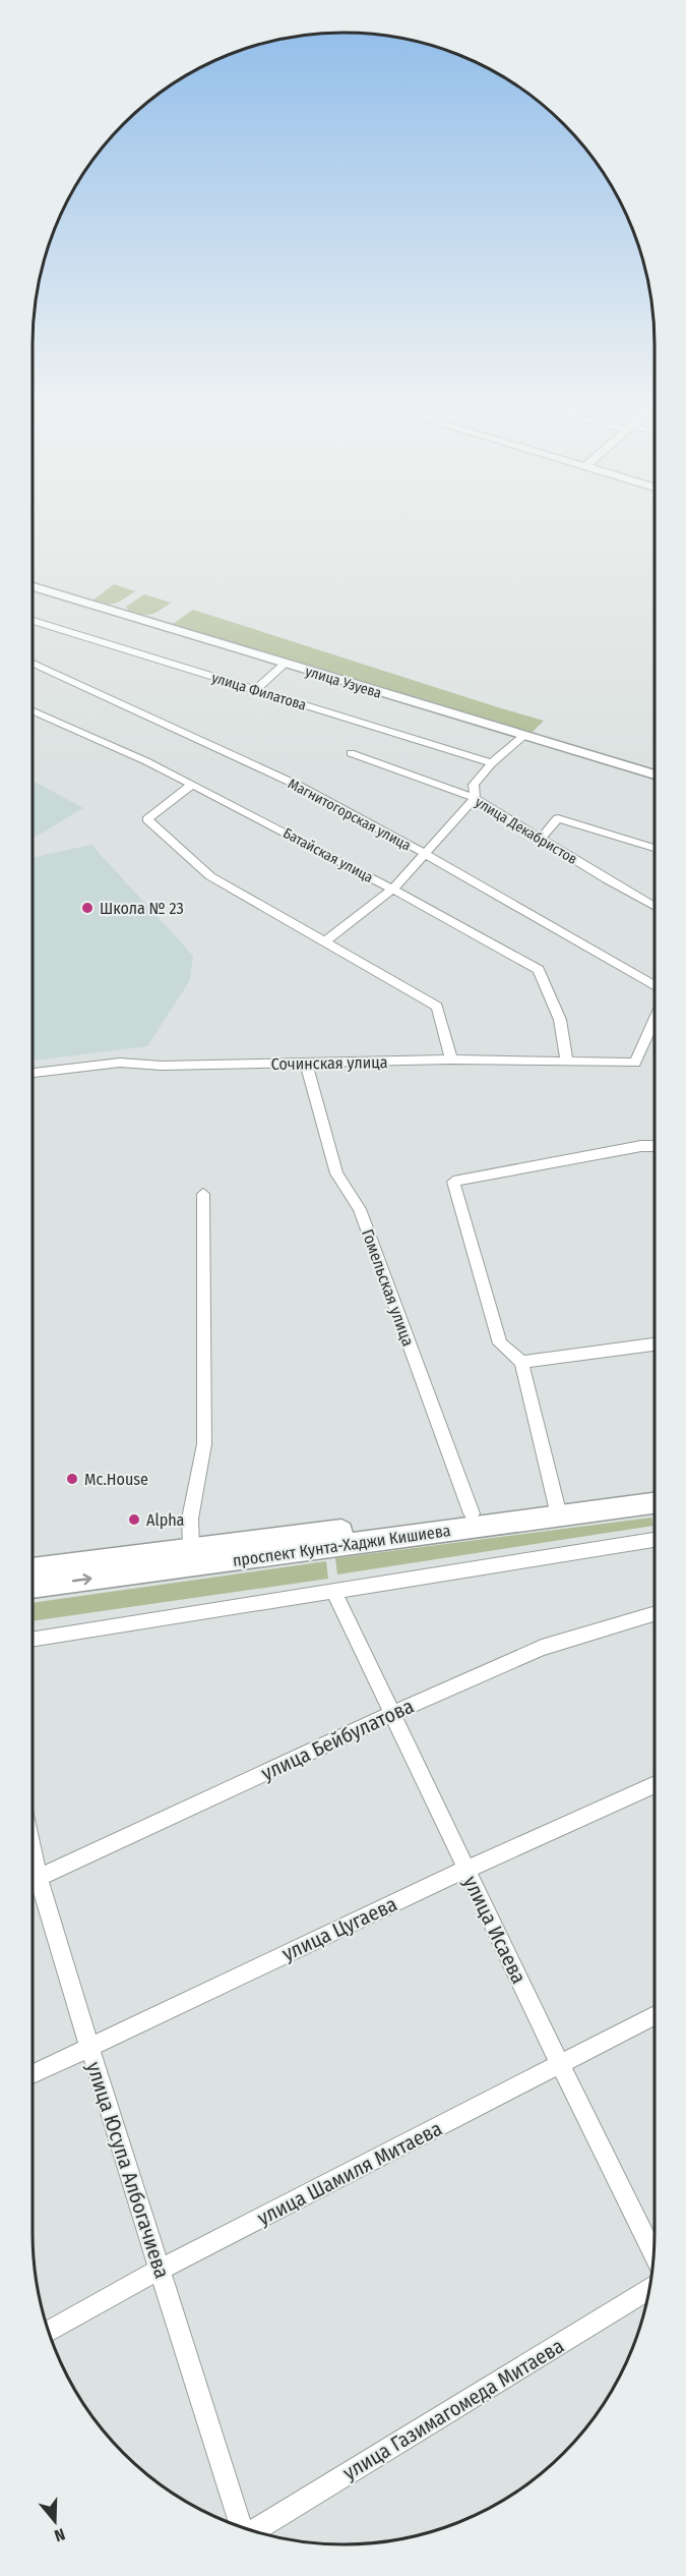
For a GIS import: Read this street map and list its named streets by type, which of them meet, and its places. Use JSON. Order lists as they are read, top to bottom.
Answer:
{
  "streets": {
    "main road": ["проспект Кунта-Хаджи Кишиева"],
    "street": [
      "улица Узуева",
      "улица Филатова",
      "Магнитогорская улица",
      "улица Декабристов",
      "Батайская улица",
      "Сочинская улица",
      "Гомельская улица",
      "улица Бейбулатова",
      "улица Цугаева",
      "улица Исаева",
      "улица Юсупа Албогачиева",
      "улица Шамиля Митаева",
      "улица Газимагомеда Митаева"
    ]
  },
  "crossings": [
    ["Батайская улица", "Сочинская улица"],
    ["Сочинская улица", "Гомельская улица"],
    ["Гомельская улица", "проспект Кунта-Хаджи Кишиева"],
    ["улица Бейбулатова", "улица Исаева"],
    ["улица Цугаева", "улица Исаева"],
    ["улица Цугаева", "улица Юсупа Албогачиева"],
    ["улица Исаева", "улица Шамиля Митаева"],
    ["улица Юсупа Албогачиева", "улица Шамиля Митаева"]
  ],
  "places": ["Школа № 23", "Mc.House", "Alpha"],
  "north": "bottom"
}
